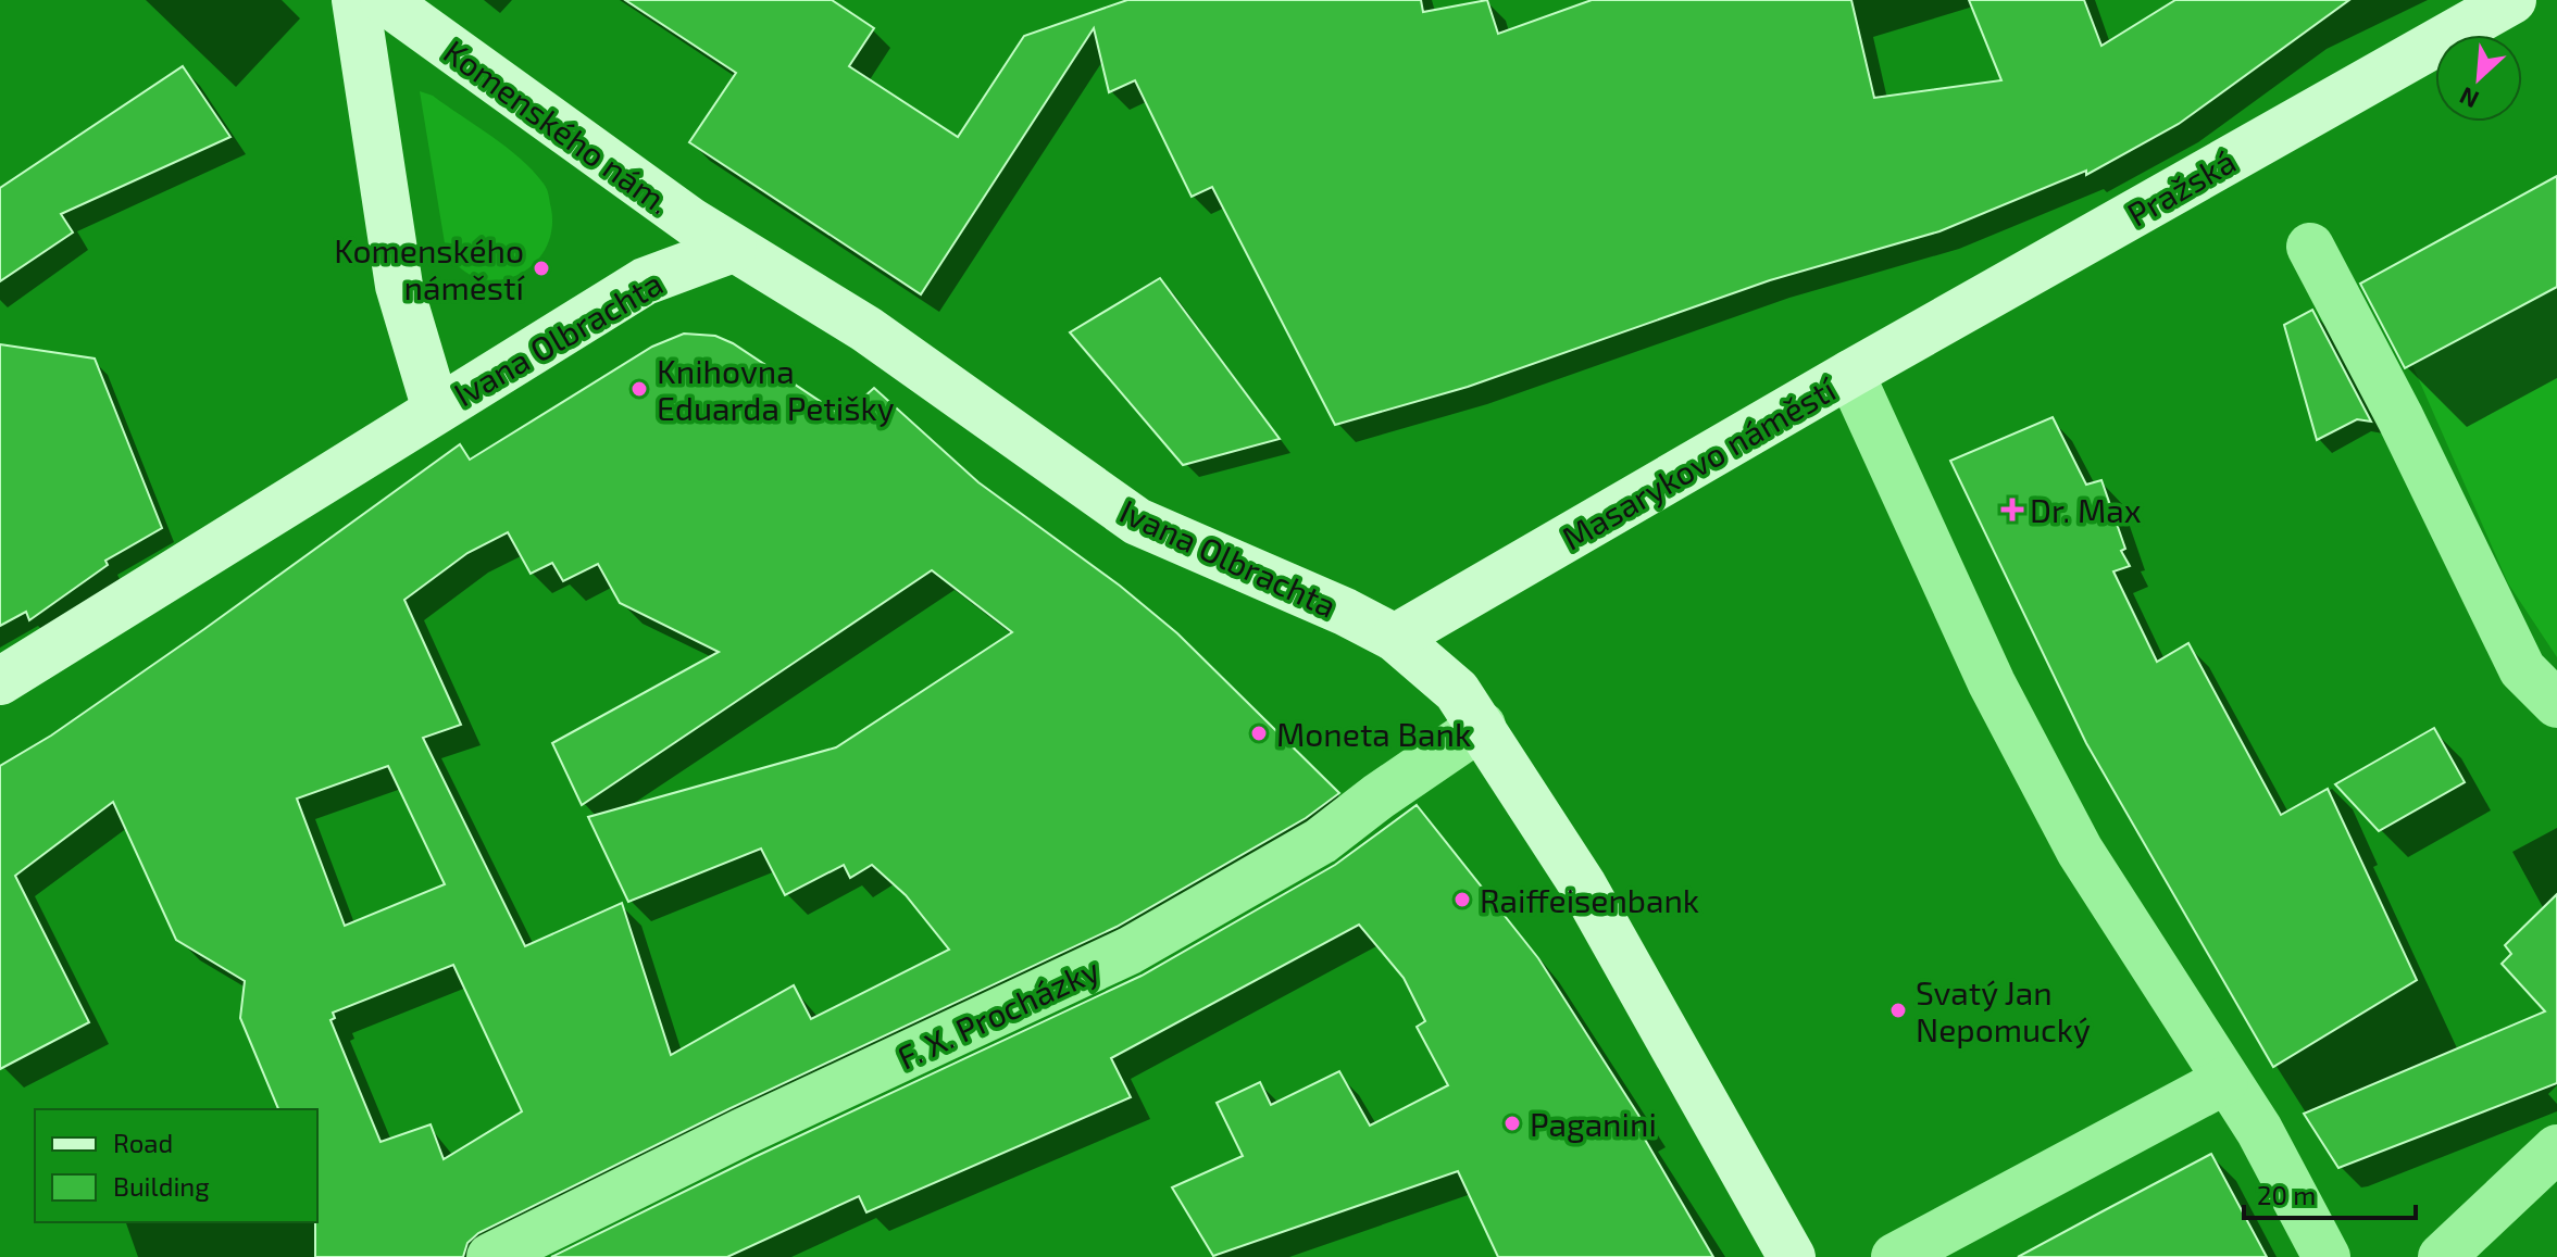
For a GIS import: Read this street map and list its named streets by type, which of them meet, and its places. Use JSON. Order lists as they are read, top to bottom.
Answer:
{
  "streets": {
    "main road": [
      "Komenského nám.",
      "Pražská",
      "Ivana Olbrachta",
      "Masarykovo náměstí"
    ],
    "street": ["F. X. Procházky"]
  },
  "crossings": [
    ["Komenského nám.", "Ivana Olbrachta"],
    ["Pražská", "Masarykovo náměstí"],
    ["Ivana Olbrachta", "Masarykovo náměstí"]
  ],
  "places": {
    "other": [
      "Komenského náměstí",
      "Knihovna Eduarda Petišky",
      "Moneta Bank",
      "Raiffeisenbank",
      "Svatý Jan Nepomucký",
      "Paganini"
    ],
    "health": ["Dr. Max"]
  },
  "legend": ["Road", "Building"],
  "scale_bar": "20 m",
  "north": "bottom left"
}
